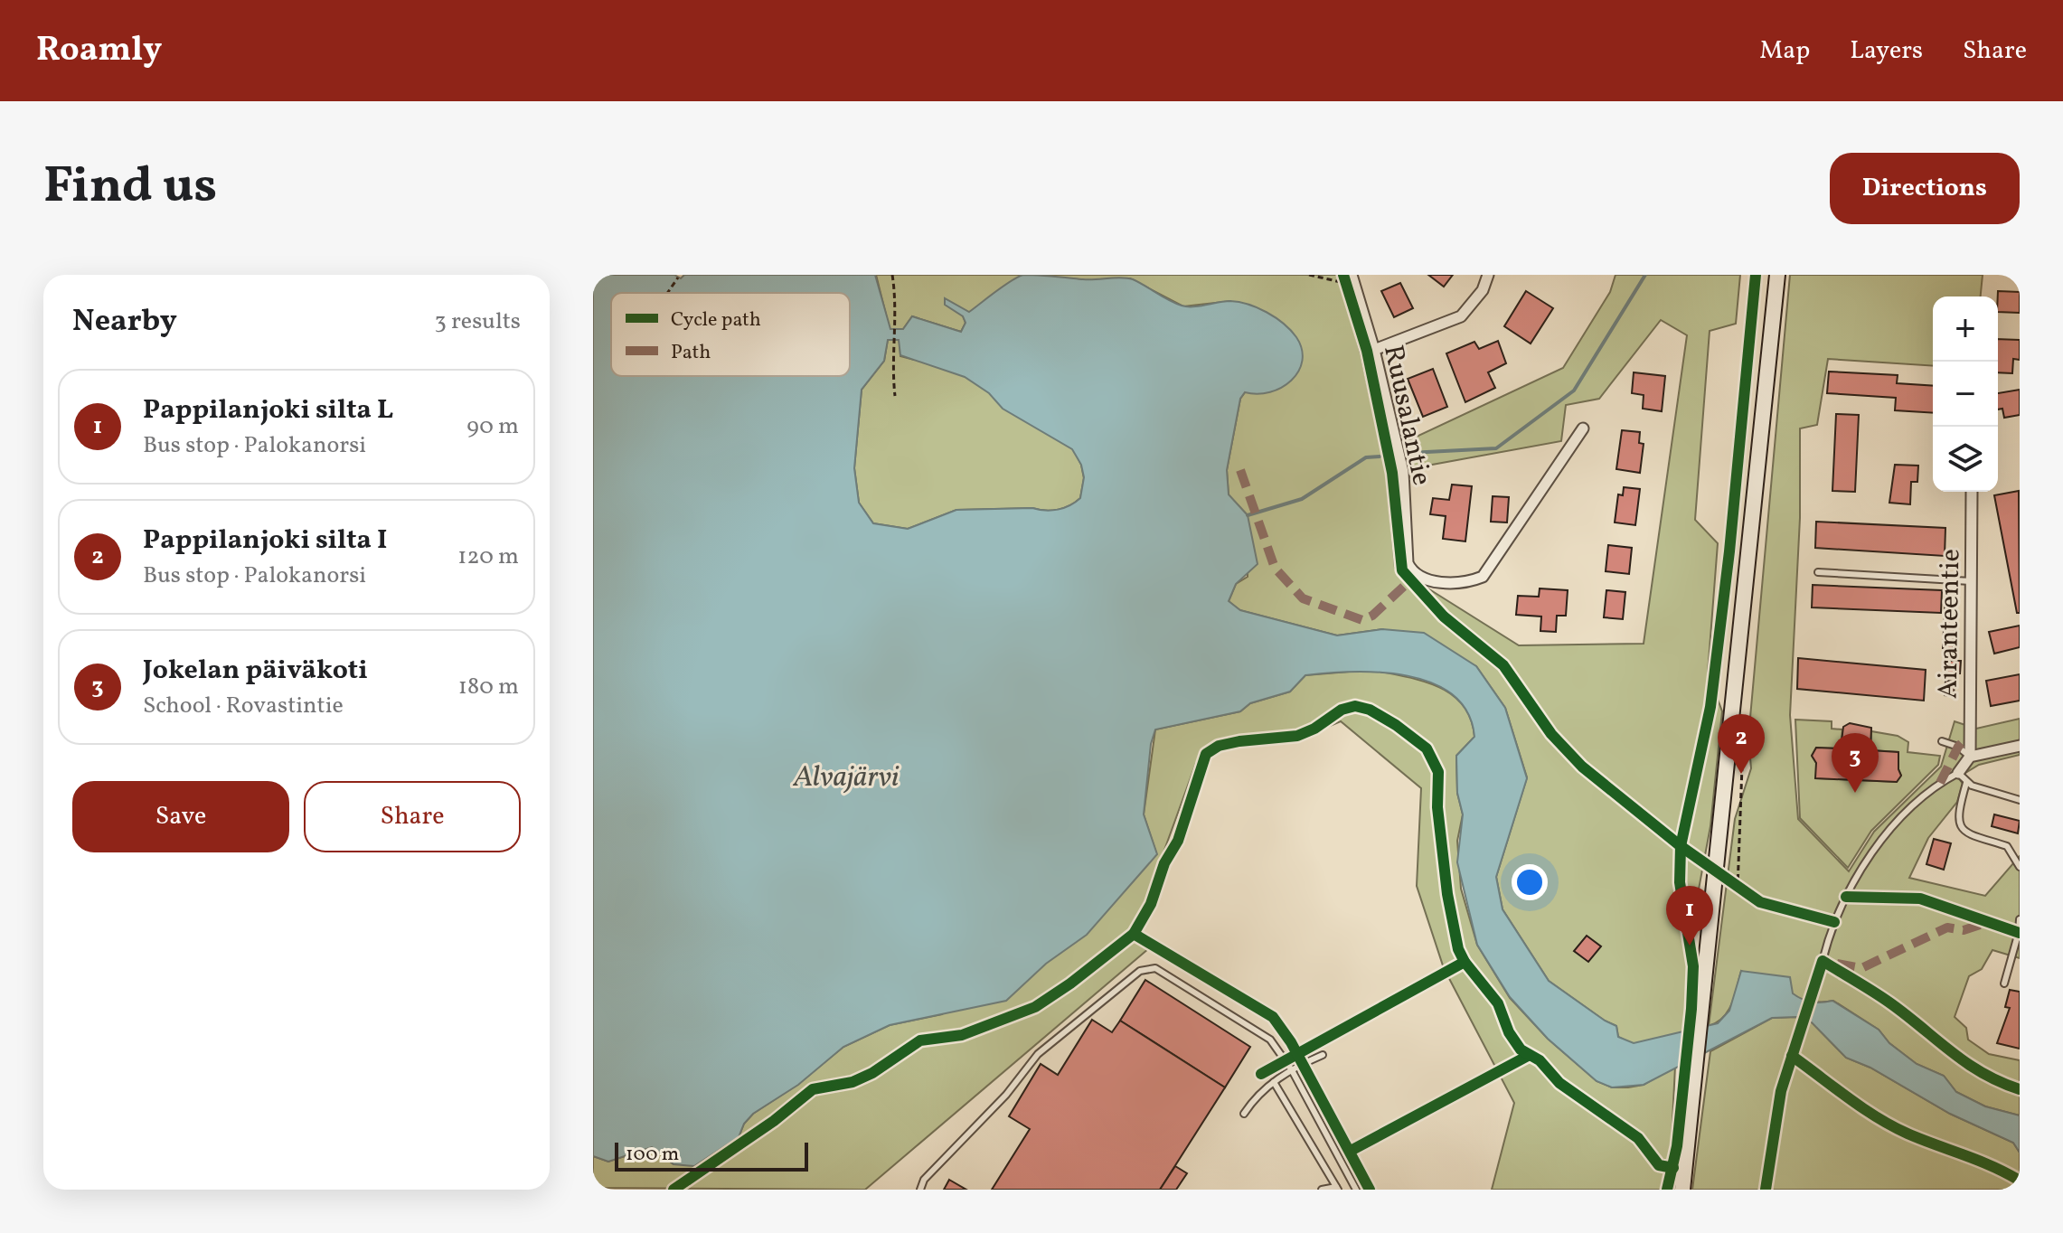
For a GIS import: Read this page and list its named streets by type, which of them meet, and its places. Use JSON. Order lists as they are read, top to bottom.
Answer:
{
  "streets": {
    "street": ["Ruusalantie", "Airanteentie"]
  },
  "water": ["Alvajärvi"],
  "legend": ["Cycle path", "Path"],
  "scale_bar": "100 m",
  "page": {
    "header": "Roamly",
    "nav": ["Map", "Layers", "Share"],
    "title": "Find us",
    "buttons": [
      "Directions",
      ["Save", "Share"]
    ],
    "heading": ["Nearby", "3 results"],
    "map_buttons": ["+", "−"],
    "list": [
      {
        "mark": "1",
        "name": "Pappilanjoki silta L",
        "note": "Bus stop · Palokanorsi",
        "value": "90 m"
      },
      {
        "mark": "2",
        "name": "Pappilanjoki silta I",
        "note": "Bus stop · Palokanorsi",
        "value": "120 m"
      },
      {
        "mark": "3",
        "name": "Jokelan päiväkoti",
        "note": "School · Rovastintie",
        "value": "180 m"
      }
    ],
    "pins": ["2", "3", "1"],
    "scale": "100 m"
  }
}
